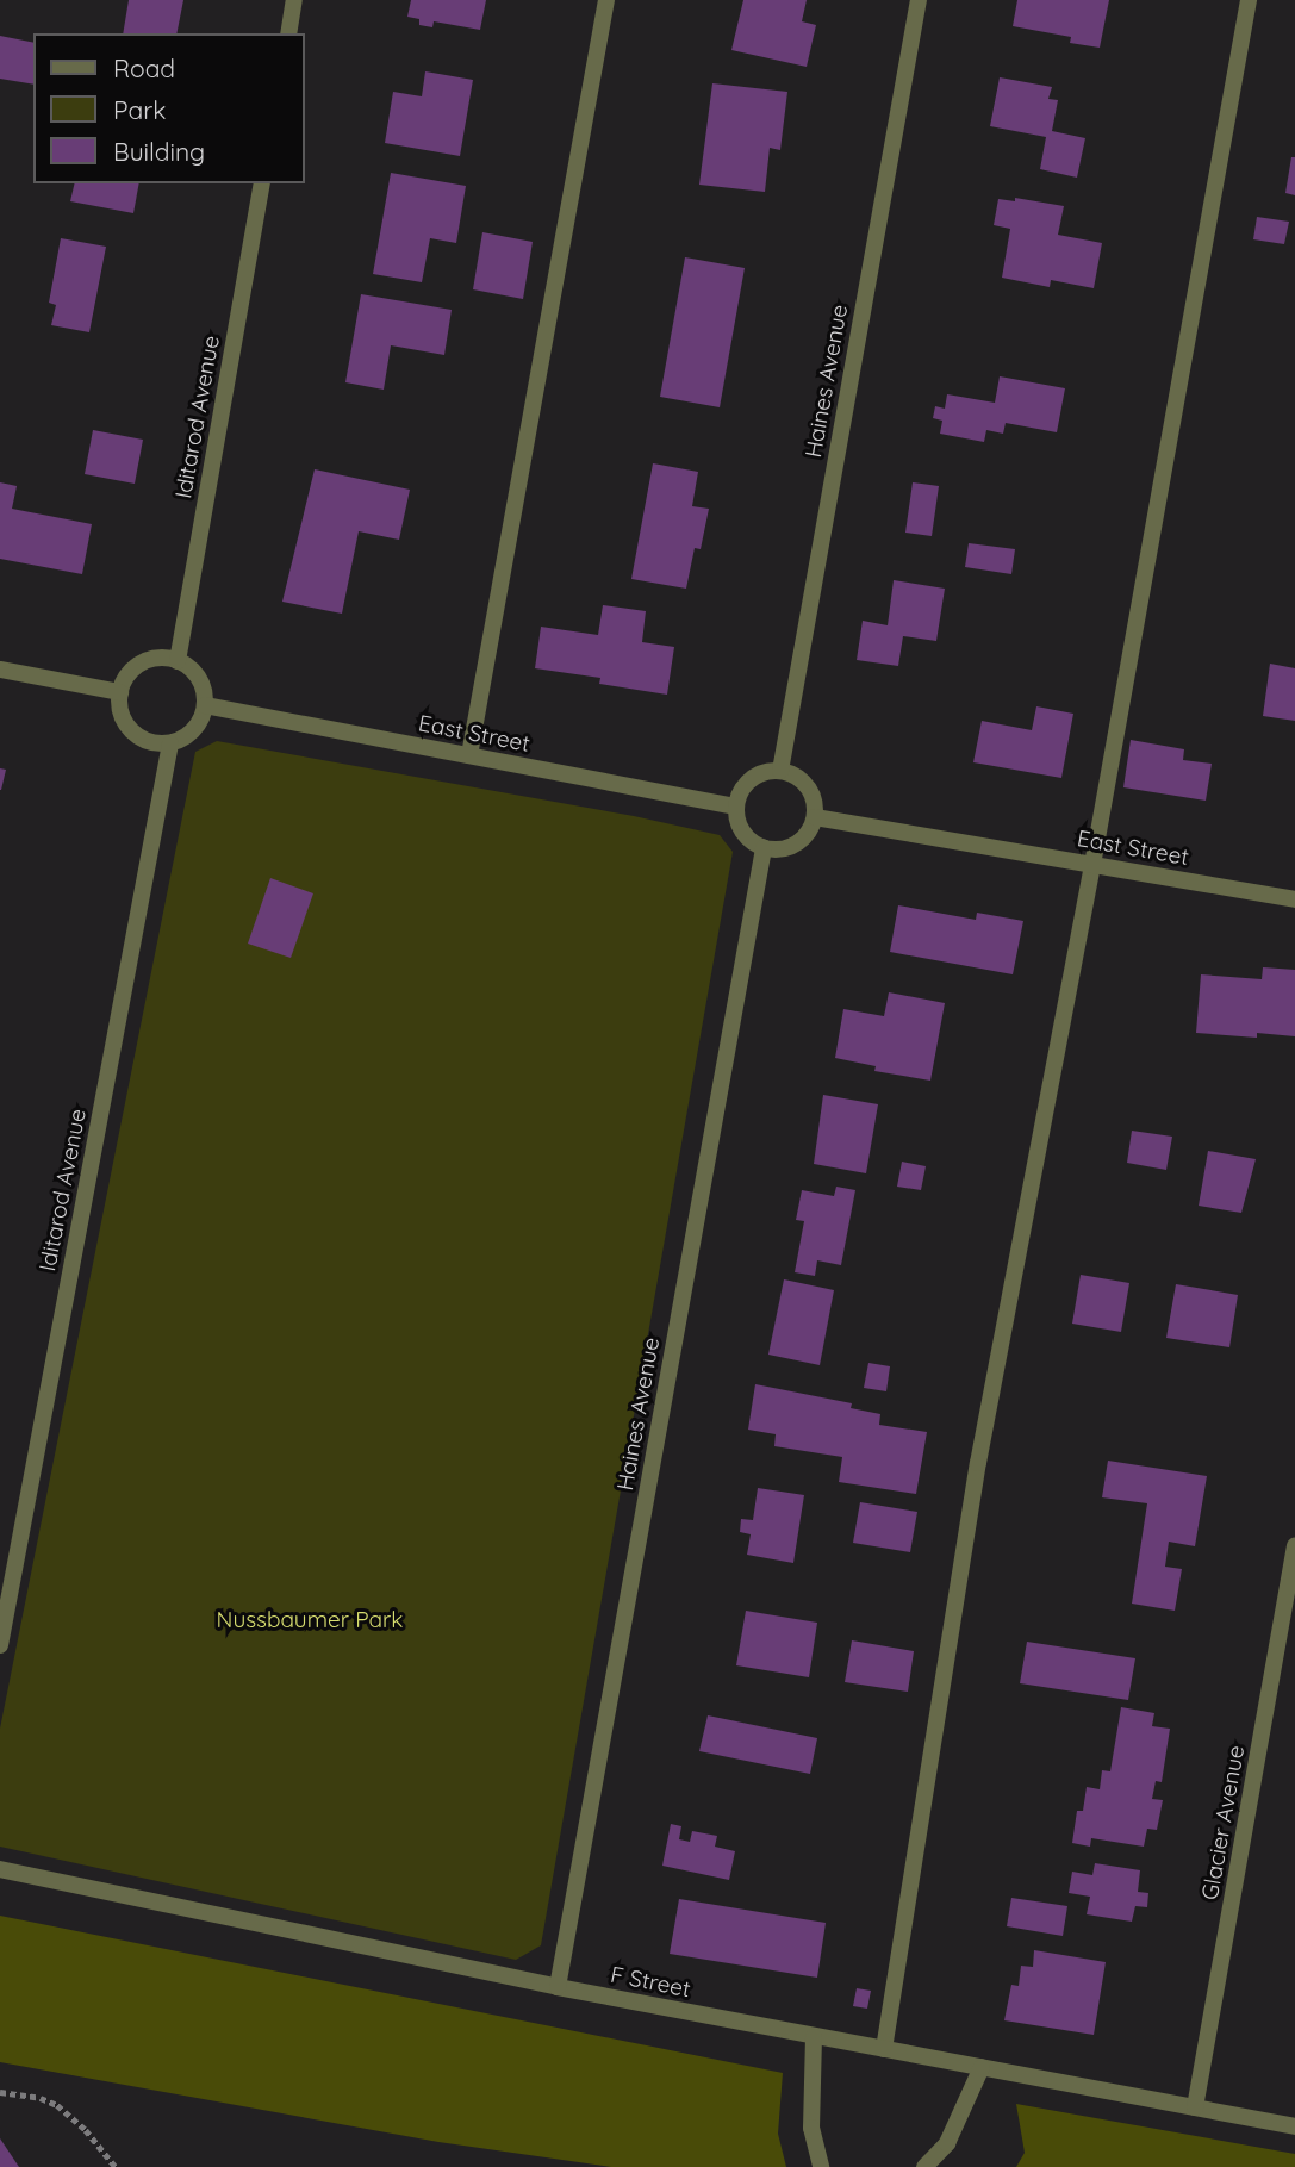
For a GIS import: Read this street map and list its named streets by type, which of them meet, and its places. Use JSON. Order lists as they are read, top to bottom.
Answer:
{
  "streets": {
    "street": [
      "Haines Avenue",
      "Iditarod Avenue",
      "East Street",
      "Glacier Avenue",
      "F Street"
    ]
  },
  "crossings": [
    ["Haines Avenue", "East Street"],
    ["Haines Avenue", "F Street"],
    ["Iditarod Avenue", "East Street"],
    ["Glacier Avenue", "F Street"]
  ],
  "parks": ["Nussbaumer Park"],
  "legend": ["Road", "Park", "Building"]
}
